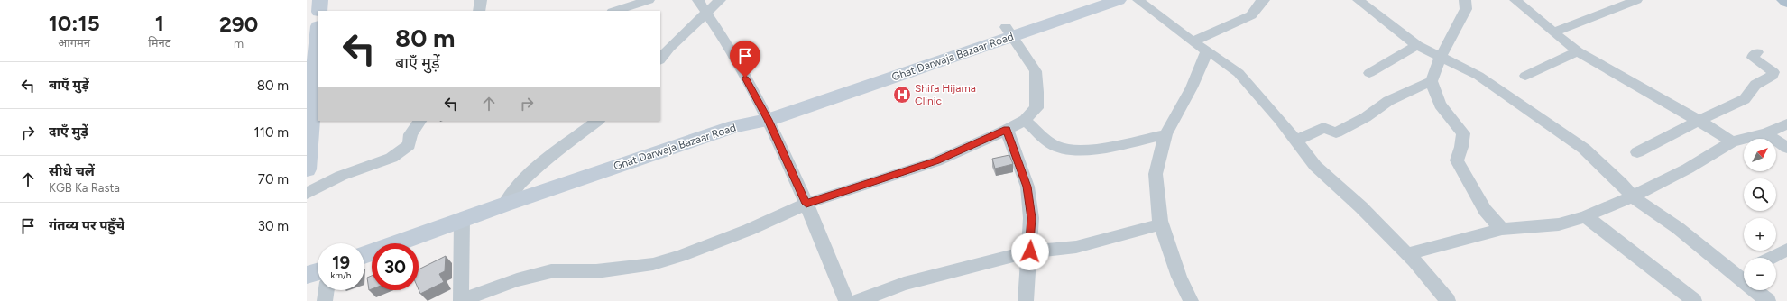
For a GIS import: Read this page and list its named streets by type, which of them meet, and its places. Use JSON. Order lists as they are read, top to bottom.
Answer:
{
  "streets": {
    "street": ["Ghat Darwaja Bazaar Road"]
  },
  "places": {
    "hospital": ["Shifa Hijama Clinic"]
  },
  "north": "top right",
  "page": {
    "eta": [
      "10:15",
      "आगमन",
      "1",
      "मिनट",
      "290",
      "m"
    ],
    "turn": ["80 m", "बाएँ मुड़ें"],
    "list": [
      {
        "name": "बाएँ मुड़ें",
        "value": "80 m"
      },
      {
        "name": "दाएँ मुड़ें",
        "value": "110 m"
      },
      {
        "name": "सीधे चलें",
        "note": "KGB Ka Rasta",
        "value": "70 m"
      },
      {
        "name": "गंतव्य पर पहुँचे",
        "value": "30 m"
      }
    ],
    "map_buttons": ["+", "−"],
    "speed": "19 km/h",
    "limit": "30"
  }
}
